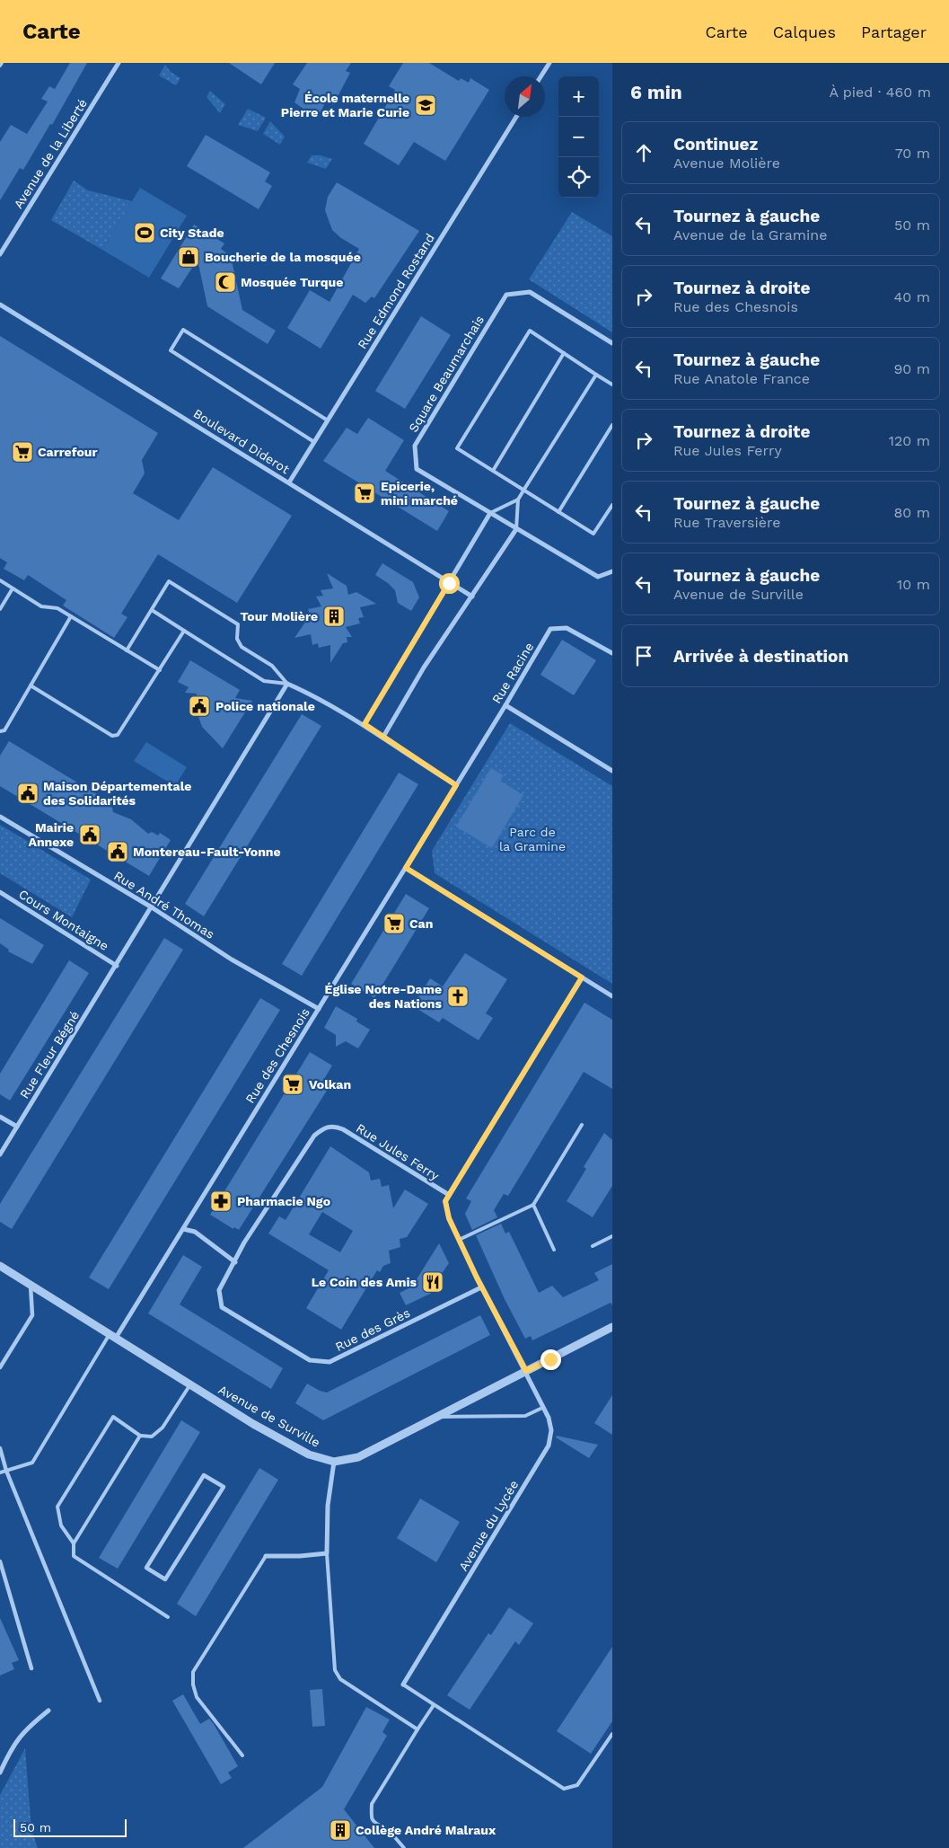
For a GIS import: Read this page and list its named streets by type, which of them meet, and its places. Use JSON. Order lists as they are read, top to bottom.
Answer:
{
  "streets": {
    "street": [
      "Avenue de la Liberté",
      "Rue Edmond Rostand",
      "Square Beaumarchais",
      "Boulevard Diderot",
      "Rue Racine",
      "Rue André Thomas",
      "Cours Montaigne",
      "Rue Fleur Bégné",
      "Rue des Chesnois",
      "Rue Jules Ferry",
      "Rue des Grès",
      "Avenue de Surville",
      "Avenue du Lycée"
    ]
  },
  "crossings": [
    ["Rue Edmond Rostand", "Boulevard Diderot"],
    ["Rue Racine", "Rue des Chesnois"],
    ["Rue André Thomas", "Rue Fleur Bégné"],
    ["Rue André Thomas", "Rue des Chesnois"],
    ["Cours Montaigne", "Rue Fleur Bégné"],
    ["Rue des Chesnois", "Avenue de Surville"],
    ["Rue Jules Ferry", "Rue des Grès"],
    ["Rue Jules Ferry", "Avenue du Lycée"],
    ["Rue des Grès", "Avenue du Lycée"],
    ["Avenue de Surville", "Avenue du Lycée"]
  ],
  "parks": ["Parc de la Gramine"],
  "places": {
    "school or university": ["École maternelle Pierre et Marie Curie"],
    "sports": ["City Stade"],
    "shop": ["Boucherie de la mosquée"],
    "mosque": ["Mosquée Turque"],
    "supermarket": [
      "Carrefour",
      "Epicerie, mini marché",
      "Can",
      "Volkan"
    ],
    "building": ["Tour Molière", "Collège André Malraux"],
    "public building": [
      "Police nationale",
      "Maison Départementale des Solidarités",
      "Mairie Annexe",
      "Montereau-Fault-Yonne"
    ],
    "church": ["Église Notre-Dame des Nations"],
    "pharmacy": ["Pharmacie Ngo"],
    "restaurant": ["Le Coin des Amis"]
  },
  "scale_bar": "50 m",
  "north": "top right",
  "page": {
    "header": "Carte",
    "nav": ["Carte", "Calques", "Partager"],
    "heading": ["6 min", "À pied · 460 m"],
    "map_buttons": ["+", "−"],
    "list": [
      ["Continuez", "Avenue Molière", "70 m"],
      ["Tournez à gauche", "Avenue de la Gramine", "50 m"],
      ["Tournez à droite", "Rue des Chesnois", "40 m"],
      ["Tournez à gauche", "Rue Anatole France", "90 m"],
      ["Tournez à droite", "Rue Jules Ferry", "120 m"],
      ["Tournez à gauche", "Rue Traversière", "80 m"],
      ["Tournez à gauche", "Avenue de Surville", "10 m"],
      "Arrivée à destination"
    ],
    "scale": "50 m"
  }
}
